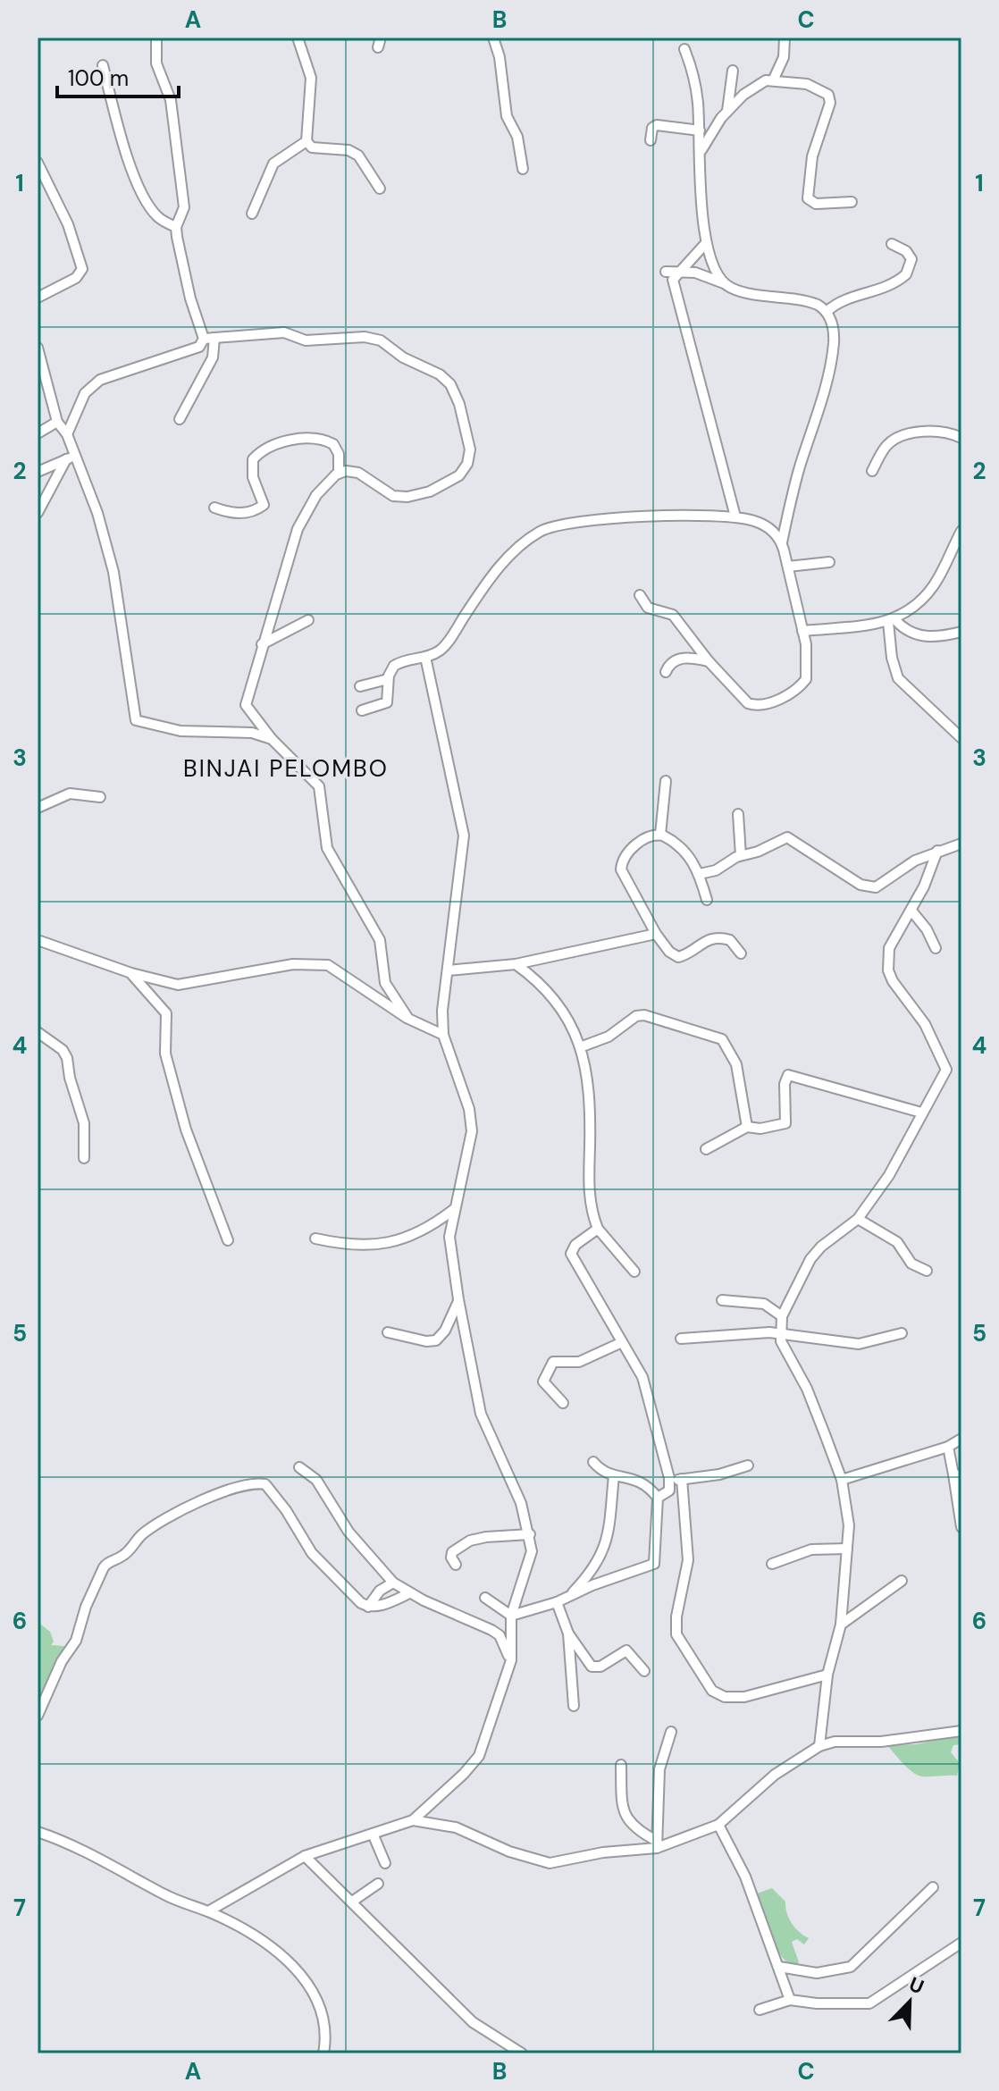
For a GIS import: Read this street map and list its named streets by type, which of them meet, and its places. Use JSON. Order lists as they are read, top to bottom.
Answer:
{
  "districts": ["BINJAI PELOMBO"],
  "scale_bar": "100 m",
  "north": "top right",
  "grid": {
    "columns": ["A", "B", "C"],
    "rows": [
      "1",
      "2",
      "3",
      "4",
      "5",
      "6",
      "7"
    ]
  }
}
